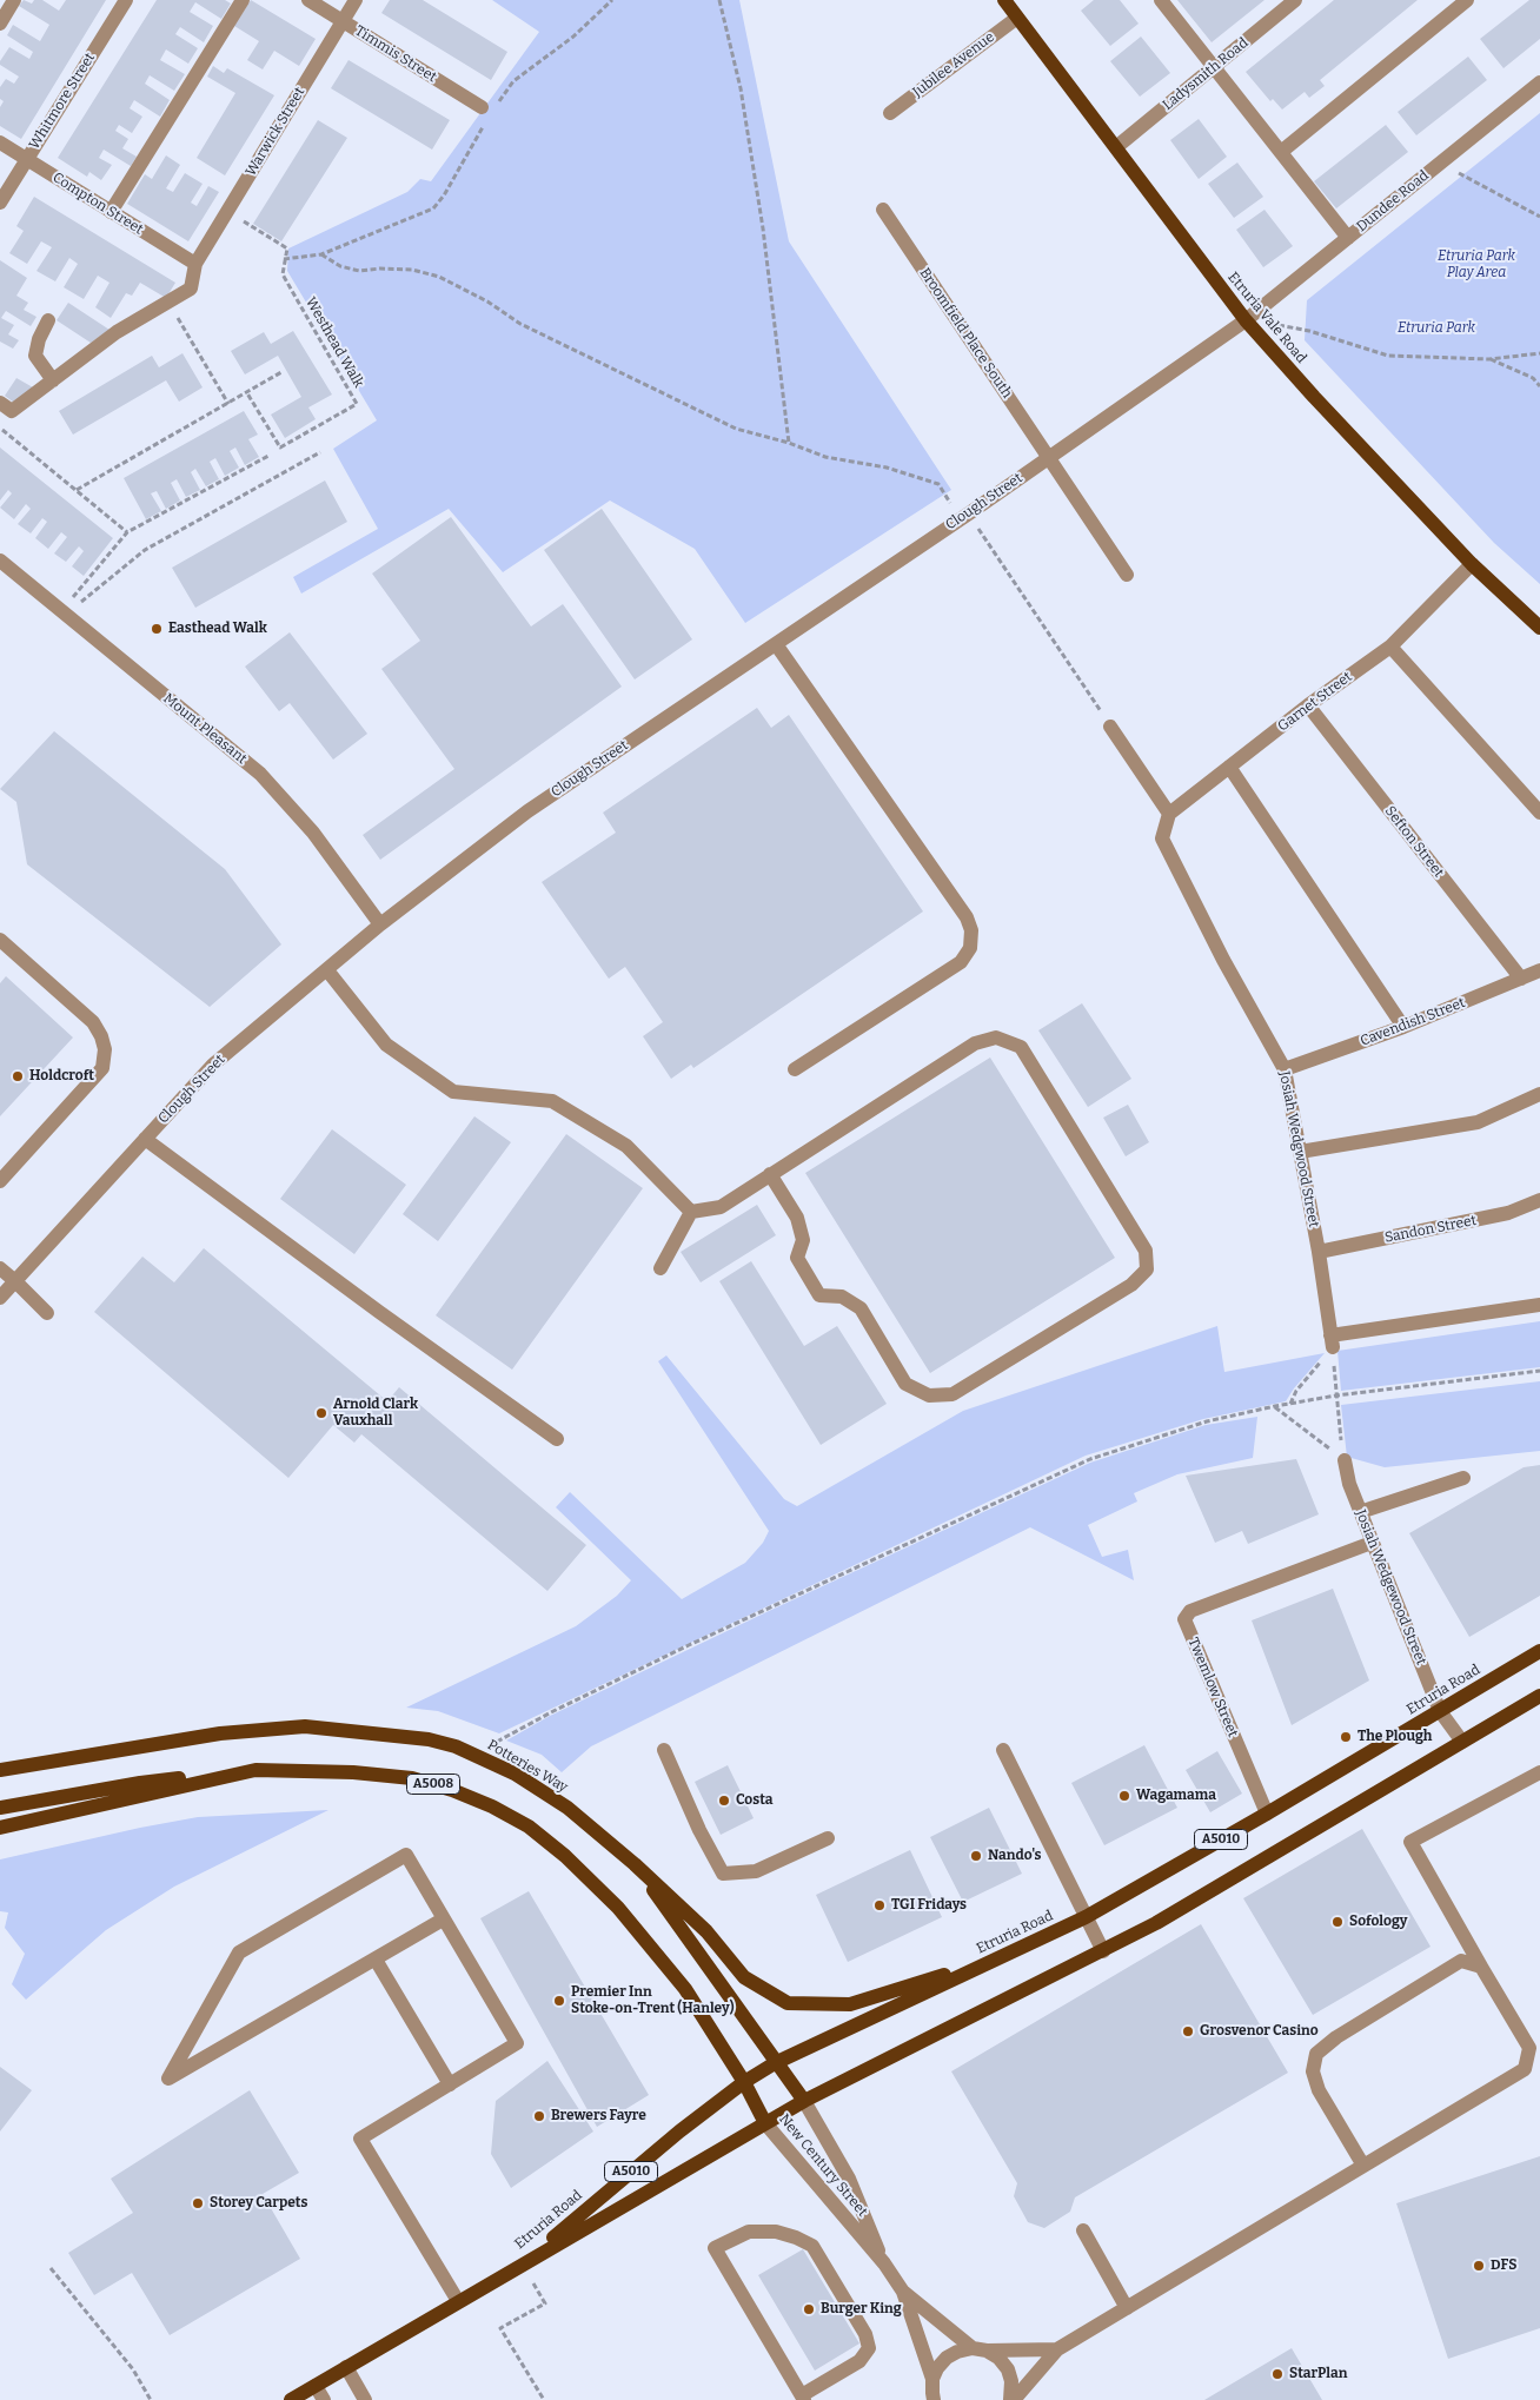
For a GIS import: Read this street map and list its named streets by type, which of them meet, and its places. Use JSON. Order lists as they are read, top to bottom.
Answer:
{
  "streets": {
    "main road": [
      "Etruria Vale Road",
      "Etruria Road",
      "Potteries Way",
      "A5008",
      "A5010",
      "New Century Street"
    ],
    "street": [
      "Timmis Street",
      "Jubilee Avenue",
      "Ladysmith Road",
      "Whitmore Street",
      "Warwick Street",
      "Dundee Road",
      "Compton Street",
      "Broomfield Place South",
      "Clough Street",
      "Garnet Street",
      "Mount Pleasant",
      "Sefton Street",
      "Cavendish Street",
      "Josiah Wedgwood Street",
      "Sandon Street",
      "Josiah Wedgewood Street",
      "Twemlow Street"
    ],
    "path": ["Westhead Walk"]
  },
  "crossings": [
    ["Timmis Street", "Warwick Street"],
    ["Jubilee Avenue", "Etruria Vale Road"],
    ["Ladysmith Road", "Etruria Vale Road"],
    ["Whitmore Street", "Compton Street"],
    ["Warwick Street", "Compton Street"],
    ["Warwick Street", "Westhead Walk"],
    ["Dundee Road", "Etruria Vale Road"],
    ["Dundee Road", "Clough Street"],
    ["Etruria Vale Road", "Clough Street"],
    ["Etruria Vale Road", "Garnet Street"],
    ["Broomfield Place South", "Clough Street"],
    ["Clough Street", "Mount Pleasant"],
    ["Garnet Street", "Sefton Street"],
    ["Garnet Street", "Josiah Wedgwood Street"],
    ["Sefton Street", "Cavendish Street"],
    ["Cavendish Street", "Josiah Wedgwood Street"],
    ["Josiah Wedgwood Street", "Sandon Street"],
    ["Josiah Wedgewood Street", "Twemlow Street"],
    ["Josiah Wedgewood Street", "Etruria Road"],
    ["Twemlow Street", "Etruria Road"],
    ["Etruria Road", "Potteries Way"],
    ["Etruria Road", "A5008"],
    ["Etruria Road", "New Century Street"],
    ["A5008", "New Century Street"]
  ],
  "parks": ["Etruria Park Play Area", "Etruria Park"],
  "places": [
    "Easthead Walk",
    "Holdcroft",
    "Arnold Clark Vauxhall",
    "The Plough",
    "Wagamama",
    "Costa",
    "Nando's",
    "TGI Fridays",
    "Sofology",
    "Premier Inn Stoke-on-Trent (Hanley)",
    "Grosvenor Casino",
    "Brewers Fayre",
    "Storey Carpets",
    "DFS",
    "Burger King",
    "StarPlan"
  ]
}
